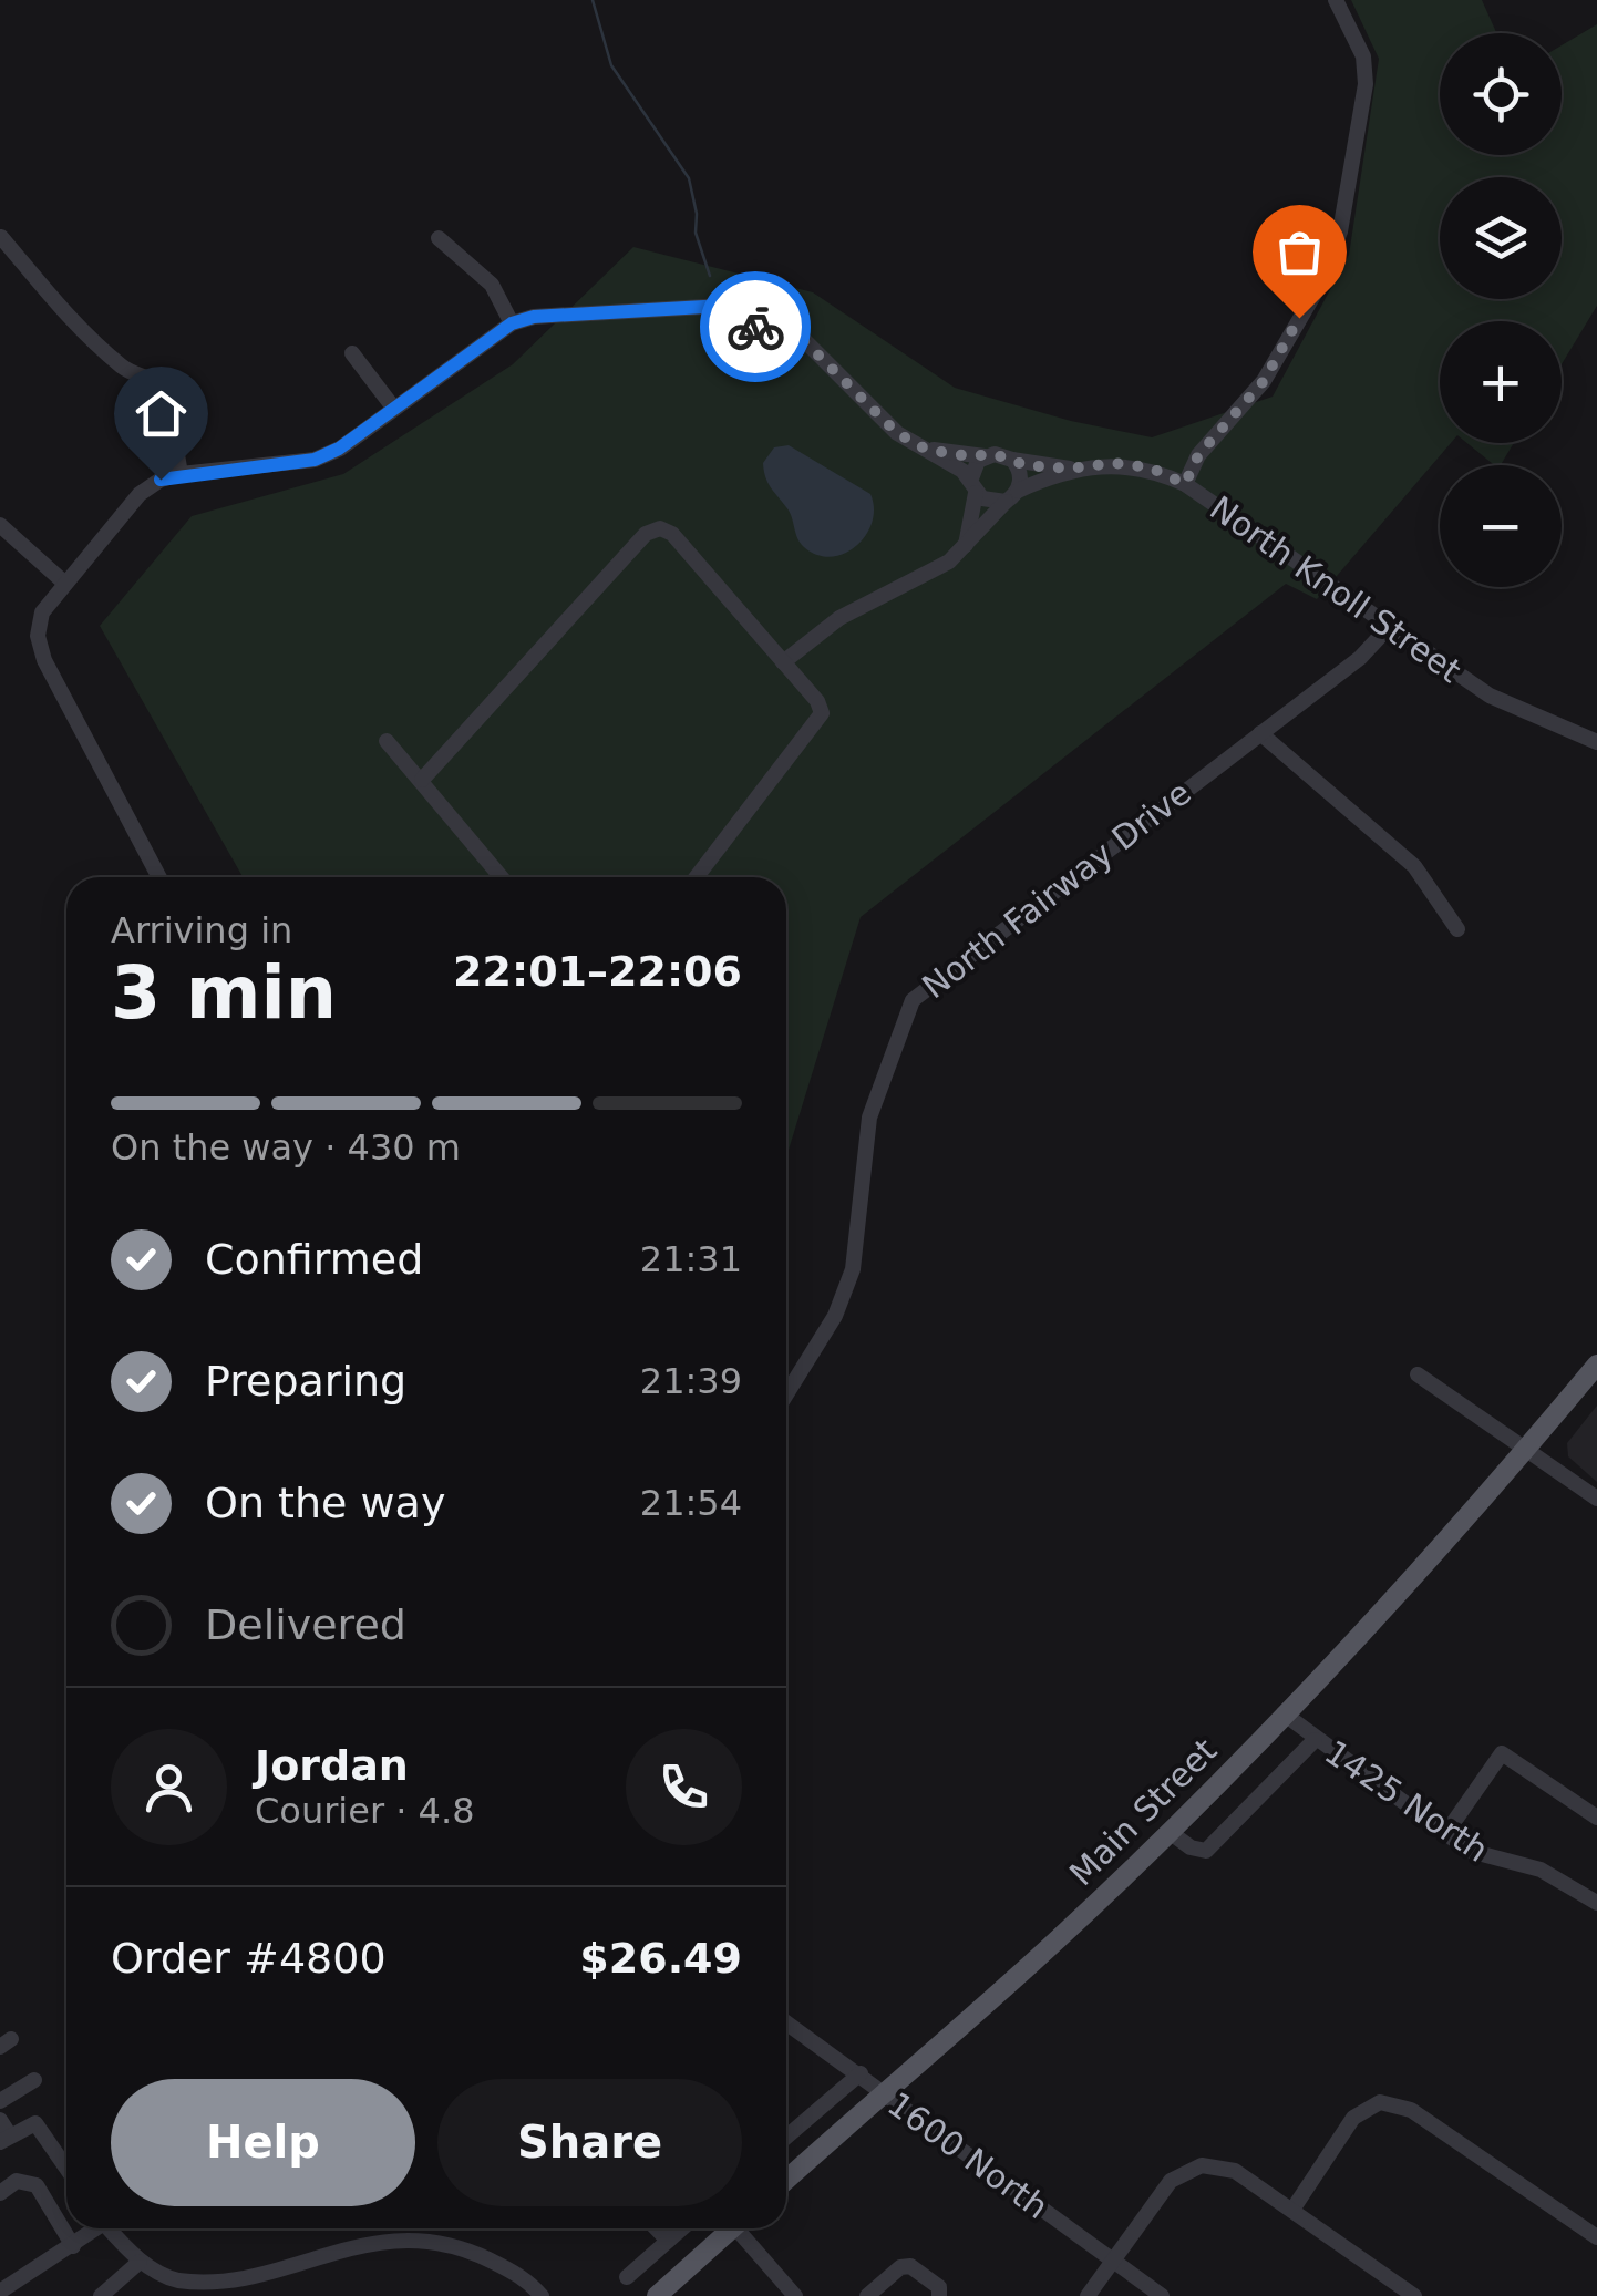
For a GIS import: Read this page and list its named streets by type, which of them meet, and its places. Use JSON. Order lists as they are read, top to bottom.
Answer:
{
  "streets": {
    "main road": ["Main Street"],
    "street": [
      "North Knoll Street",
      "North Fairway Drive",
      "1425 North",
      "1600 North"
    ]
  },
  "crossings": [
    ["North Knoll Street", "North Fairway Drive"],
    ["1425 North", "Main Street"],
    ["Main Street", "1600 North"]
  ],
  "page": {
    "map_buttons": ["+", "−"],
    "heading": ["3 min", "Arriving in", "22:01–22:06"],
    "panel": [
      "Jordan",
      "Courier · 4.8",
      "Order #4800",
      "$26.49"
    ],
    "bar": "On the way · 430 m",
    "list": [
      ["Confirmed", "21:31"],
      ["Preparing", "21:39"],
      ["On the way", "21:54"],
      "Delivered"
    ],
    "buttons": ["Help", "Share"]
  }
}
